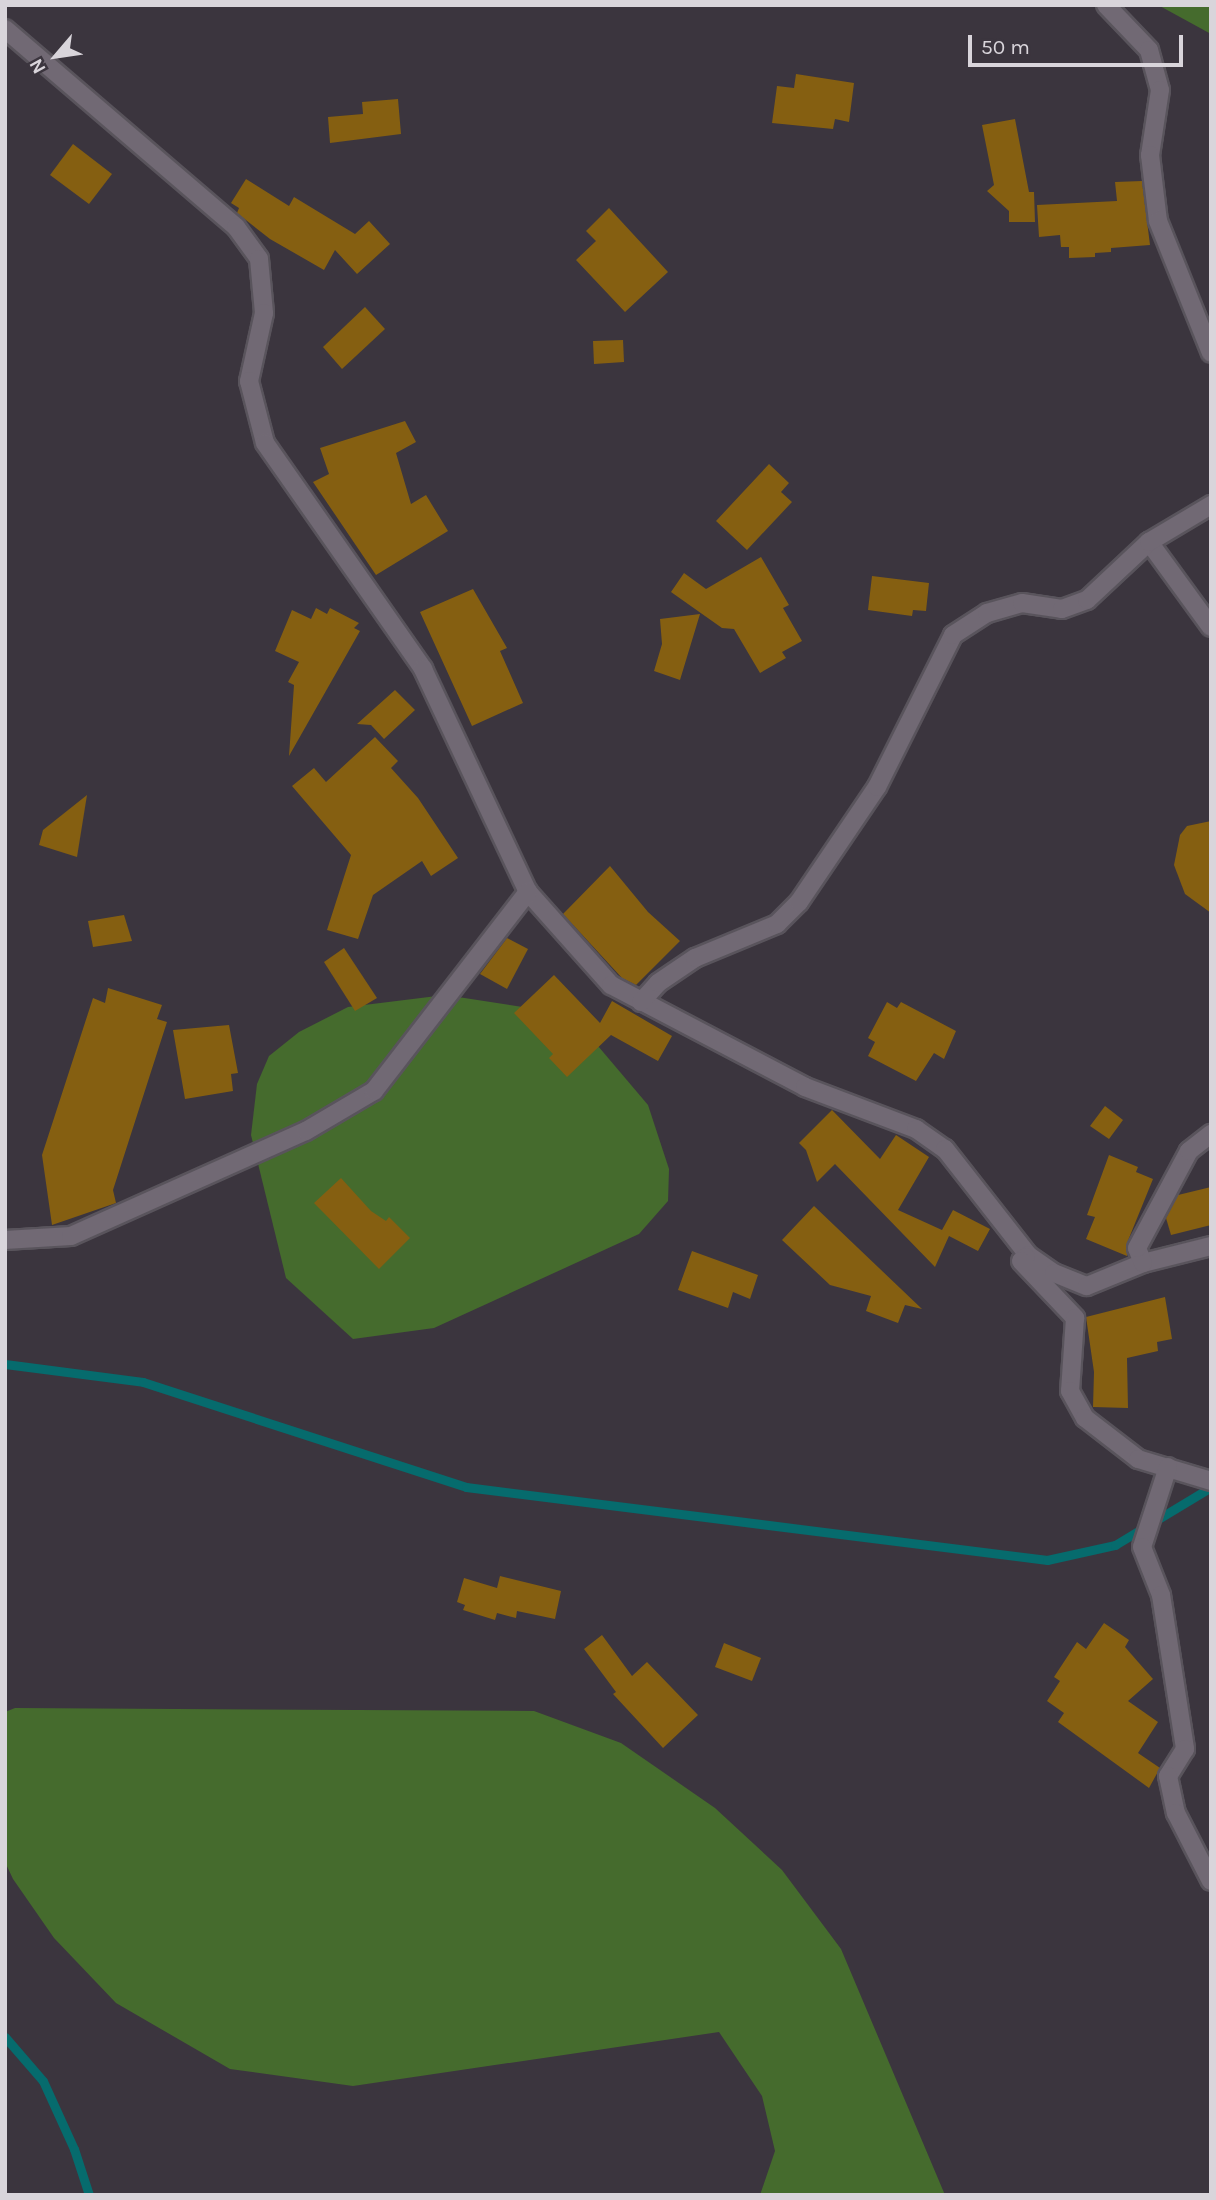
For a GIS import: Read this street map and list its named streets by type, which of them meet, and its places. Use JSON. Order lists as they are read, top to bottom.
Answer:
{
  "scale_bar": "50 m",
  "north": "bottom left"
}
